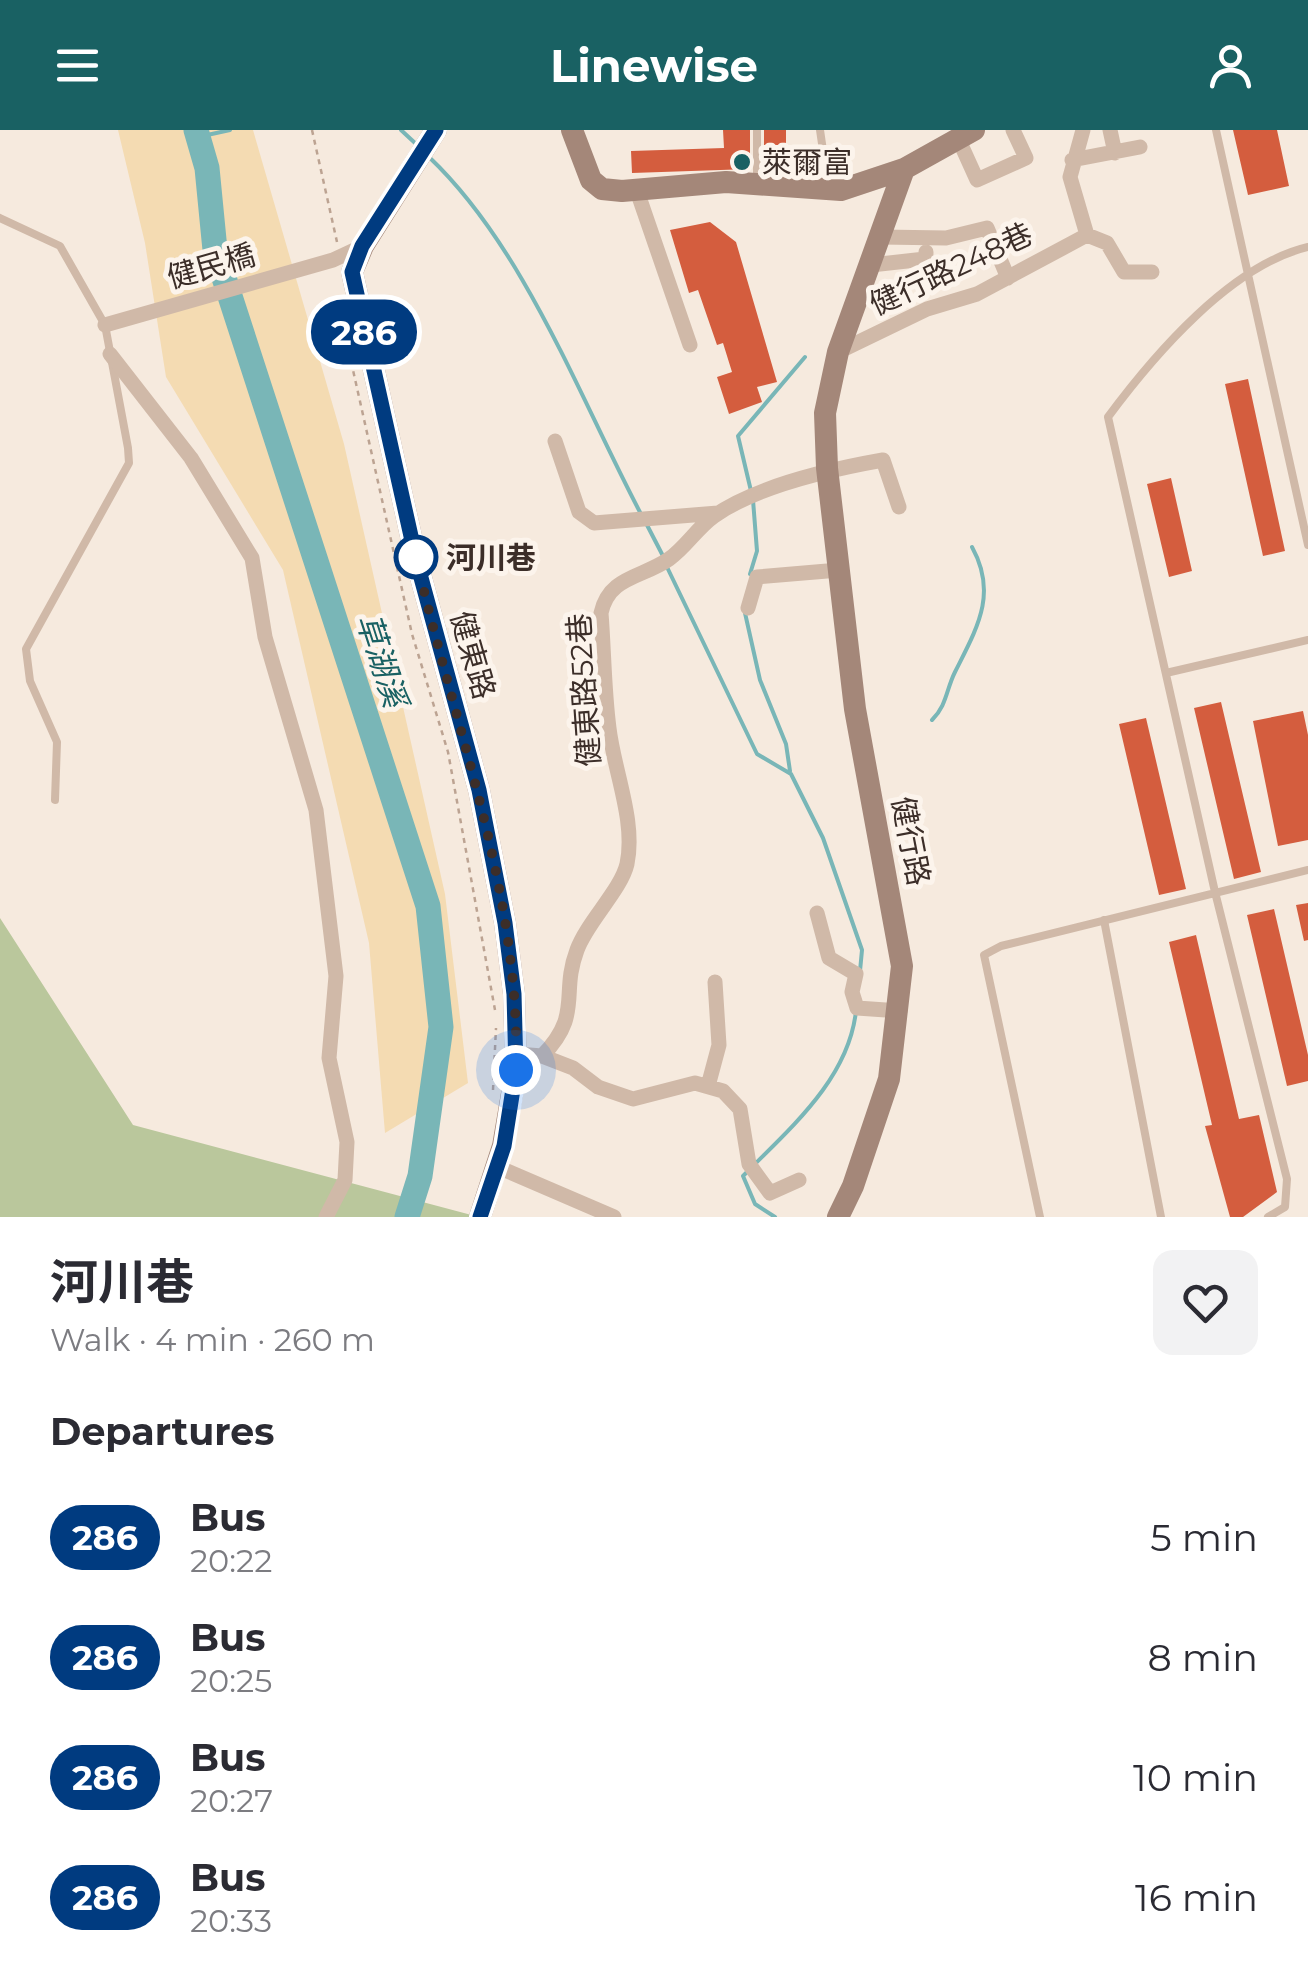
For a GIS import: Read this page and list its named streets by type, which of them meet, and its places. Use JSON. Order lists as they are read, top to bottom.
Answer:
{
  "streets": {
    "street": [
      "健民橋",
      "健行路248巷",
      "健東路",
      "健東路52巷",
      "健行路"
    ]
  },
  "crossings": [
    ["健民橋", "健東路"],
    ["健行路248巷", "健行路"]
  ],
  "water": ["草湖溪"],
  "places": ["萊爾富", "河川巷"],
  "lines": ["bus line 286"],
  "page": {
    "header": "Linewise",
    "on_map": "286",
    "heading": [
      ["河川巷", "Walk · 4 min · 260 m"],
      "Departures"
    ],
    "list": [
      {
        "mark": "286",
        "name": "Bus",
        "note": "20:22",
        "value": "5 min"
      },
      {
        "mark": "286",
        "name": "Bus",
        "note": "20:25",
        "value": "8 min"
      },
      {
        "mark": "286",
        "name": "Bus",
        "note": "20:27",
        "value": "10 min"
      },
      {
        "mark": "286",
        "name": "Bus",
        "note": "20:33",
        "value": "16 min"
      }
    ]
  }
}
